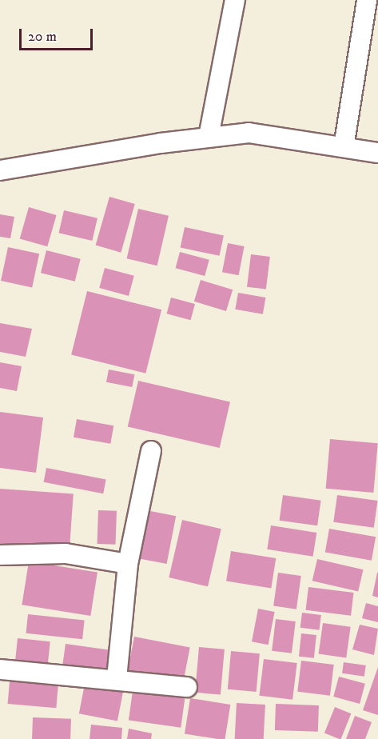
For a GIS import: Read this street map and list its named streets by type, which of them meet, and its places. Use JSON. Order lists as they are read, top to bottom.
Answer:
{
  "scale_bar": "20 m"
}
